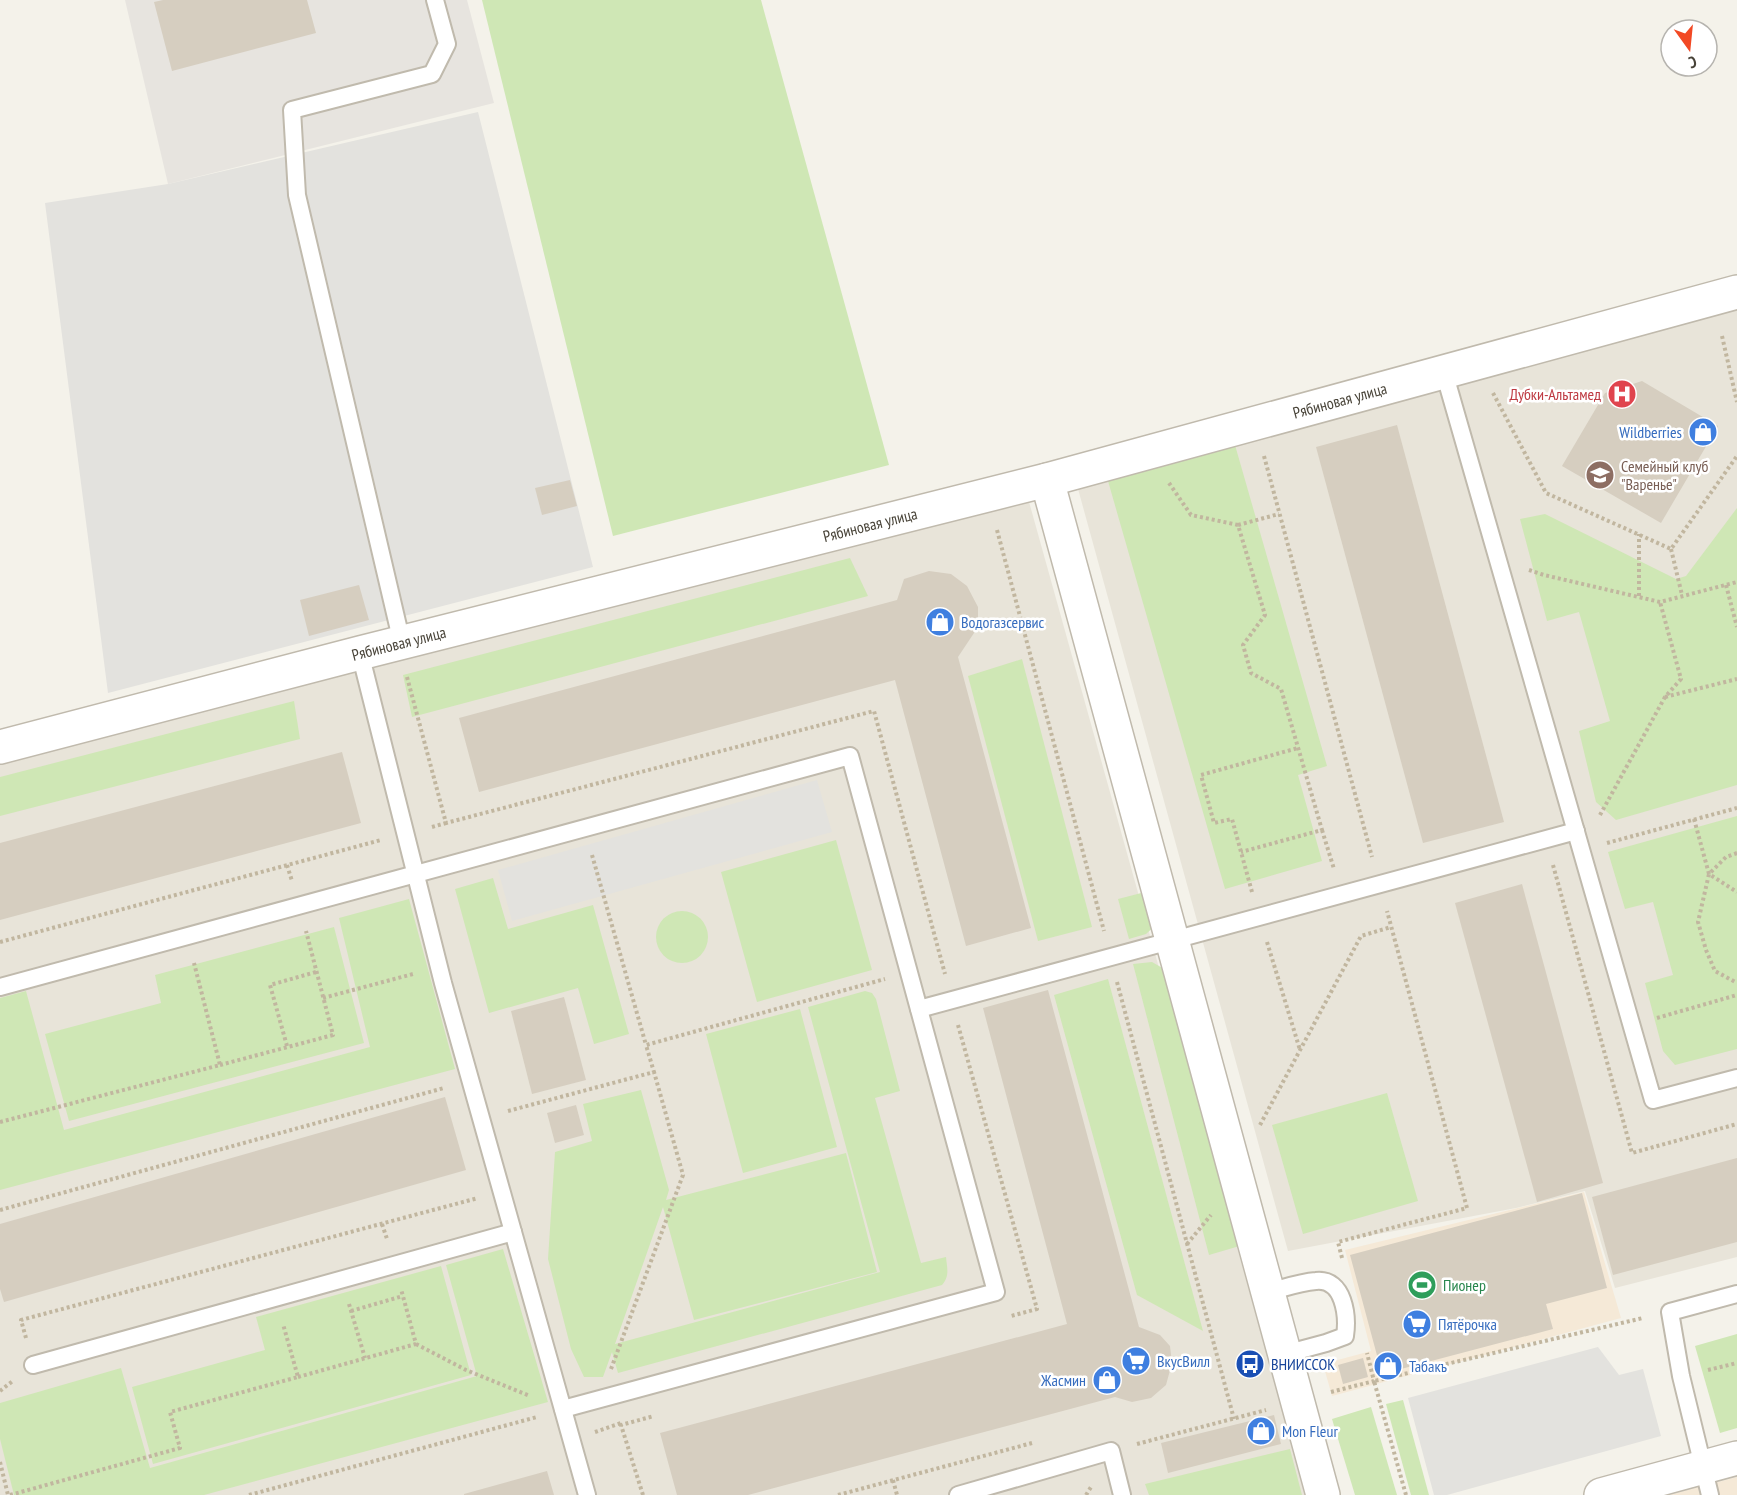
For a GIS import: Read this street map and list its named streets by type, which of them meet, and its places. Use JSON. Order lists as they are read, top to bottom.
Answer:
{
  "streets": {
    "street": ["Рябиновая улица"]
  },
  "places": {
    "hospital": ["Дубки-Альтамед"],
    "shop": [
      "Wildberries",
      "Водогазсервис",
      "Табакъ",
      "Жасмин",
      "Mon Fleur"
    ],
    "school or university": ["Семейный клуб \"Варенье\""],
    "sports": ["Пионер"],
    "supermarket": ["Пятёрочка", "ВкусВилл"],
    "bus stop": ["ВНИИССОК"]
  },
  "north": "bottom"
}
